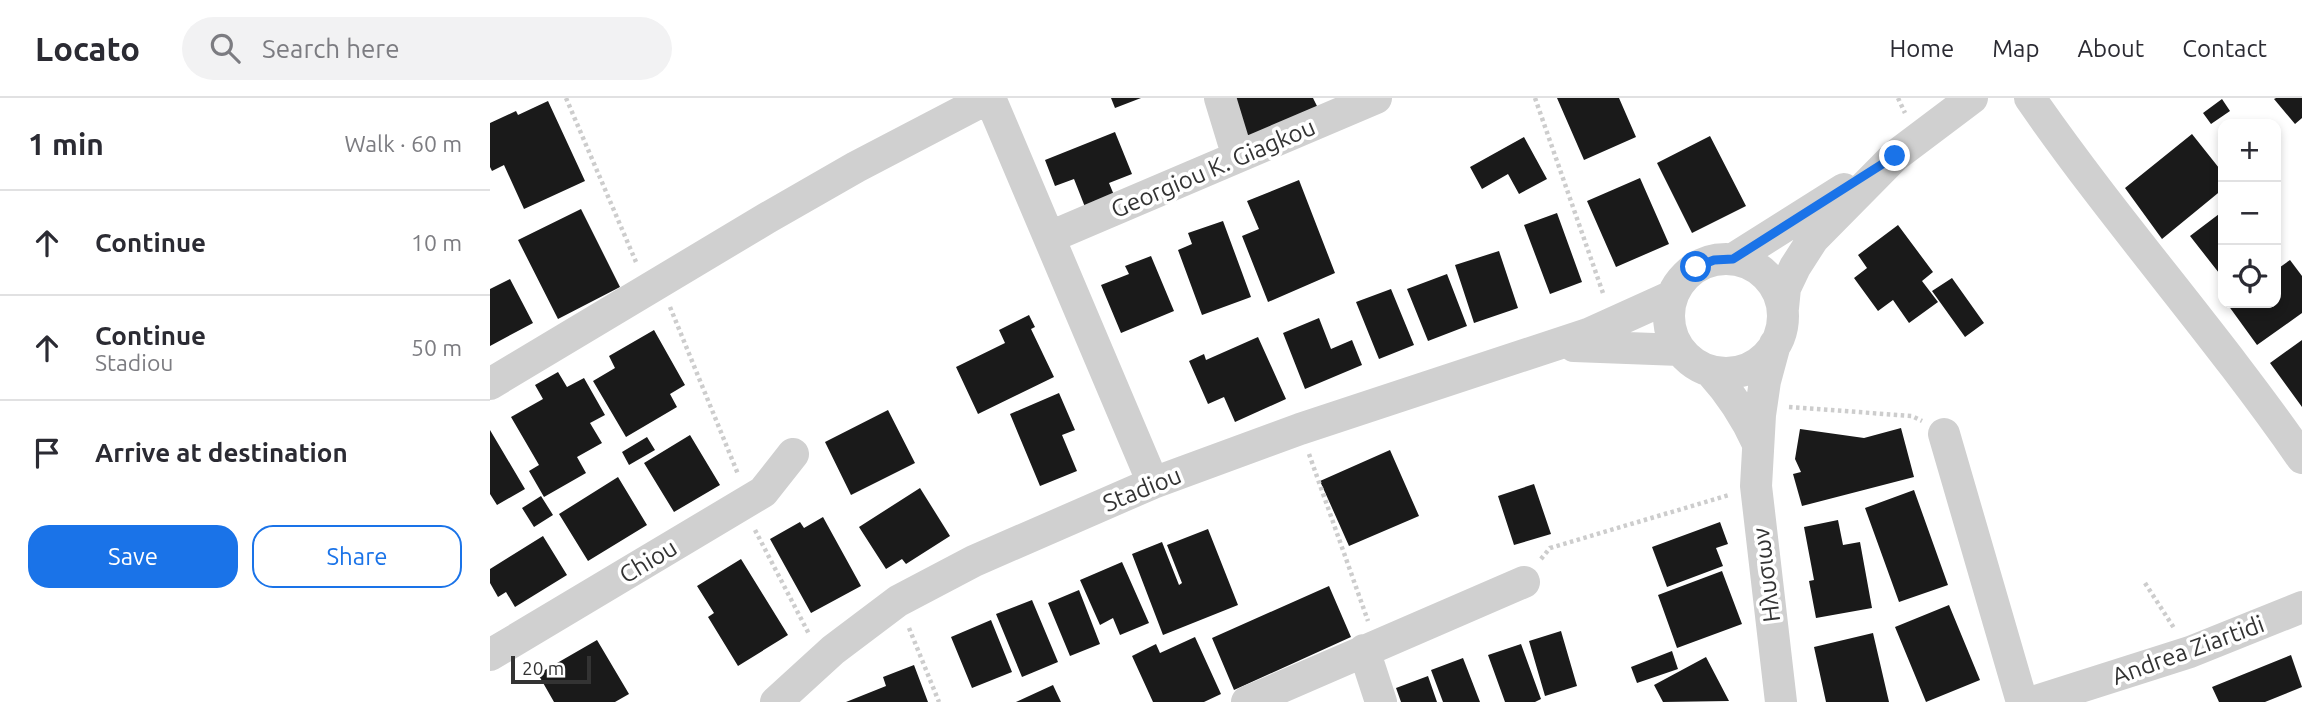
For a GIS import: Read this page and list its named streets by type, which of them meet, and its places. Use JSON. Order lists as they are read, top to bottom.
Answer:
{
  "streets": {
    "street": [
      "Georgiou K. Giagkou",
      "Stadiou",
      "Chiou",
      "Ηλυσιων",
      "Andrea Ziartidi"
    ]
  },
  "crossings": [
    ["Stadiou", "Ηλυσιων"]
  ],
  "scale_bar": "20 m",
  "page": {
    "header": "Locato",
    "search": "Search here",
    "nav": [
      "Home",
      "Map",
      "About",
      "Contact"
    ],
    "heading": ["1 min", "Walk · 60 m"],
    "map_buttons": ["+", "−"],
    "list": [
      ["Continue", "10 m"],
      ["Continue", "Stadiou", "50 m"],
      "Arrive at destination"
    ],
    "buttons": ["Save", "Share"],
    "scale": "20 m"
  }
}
